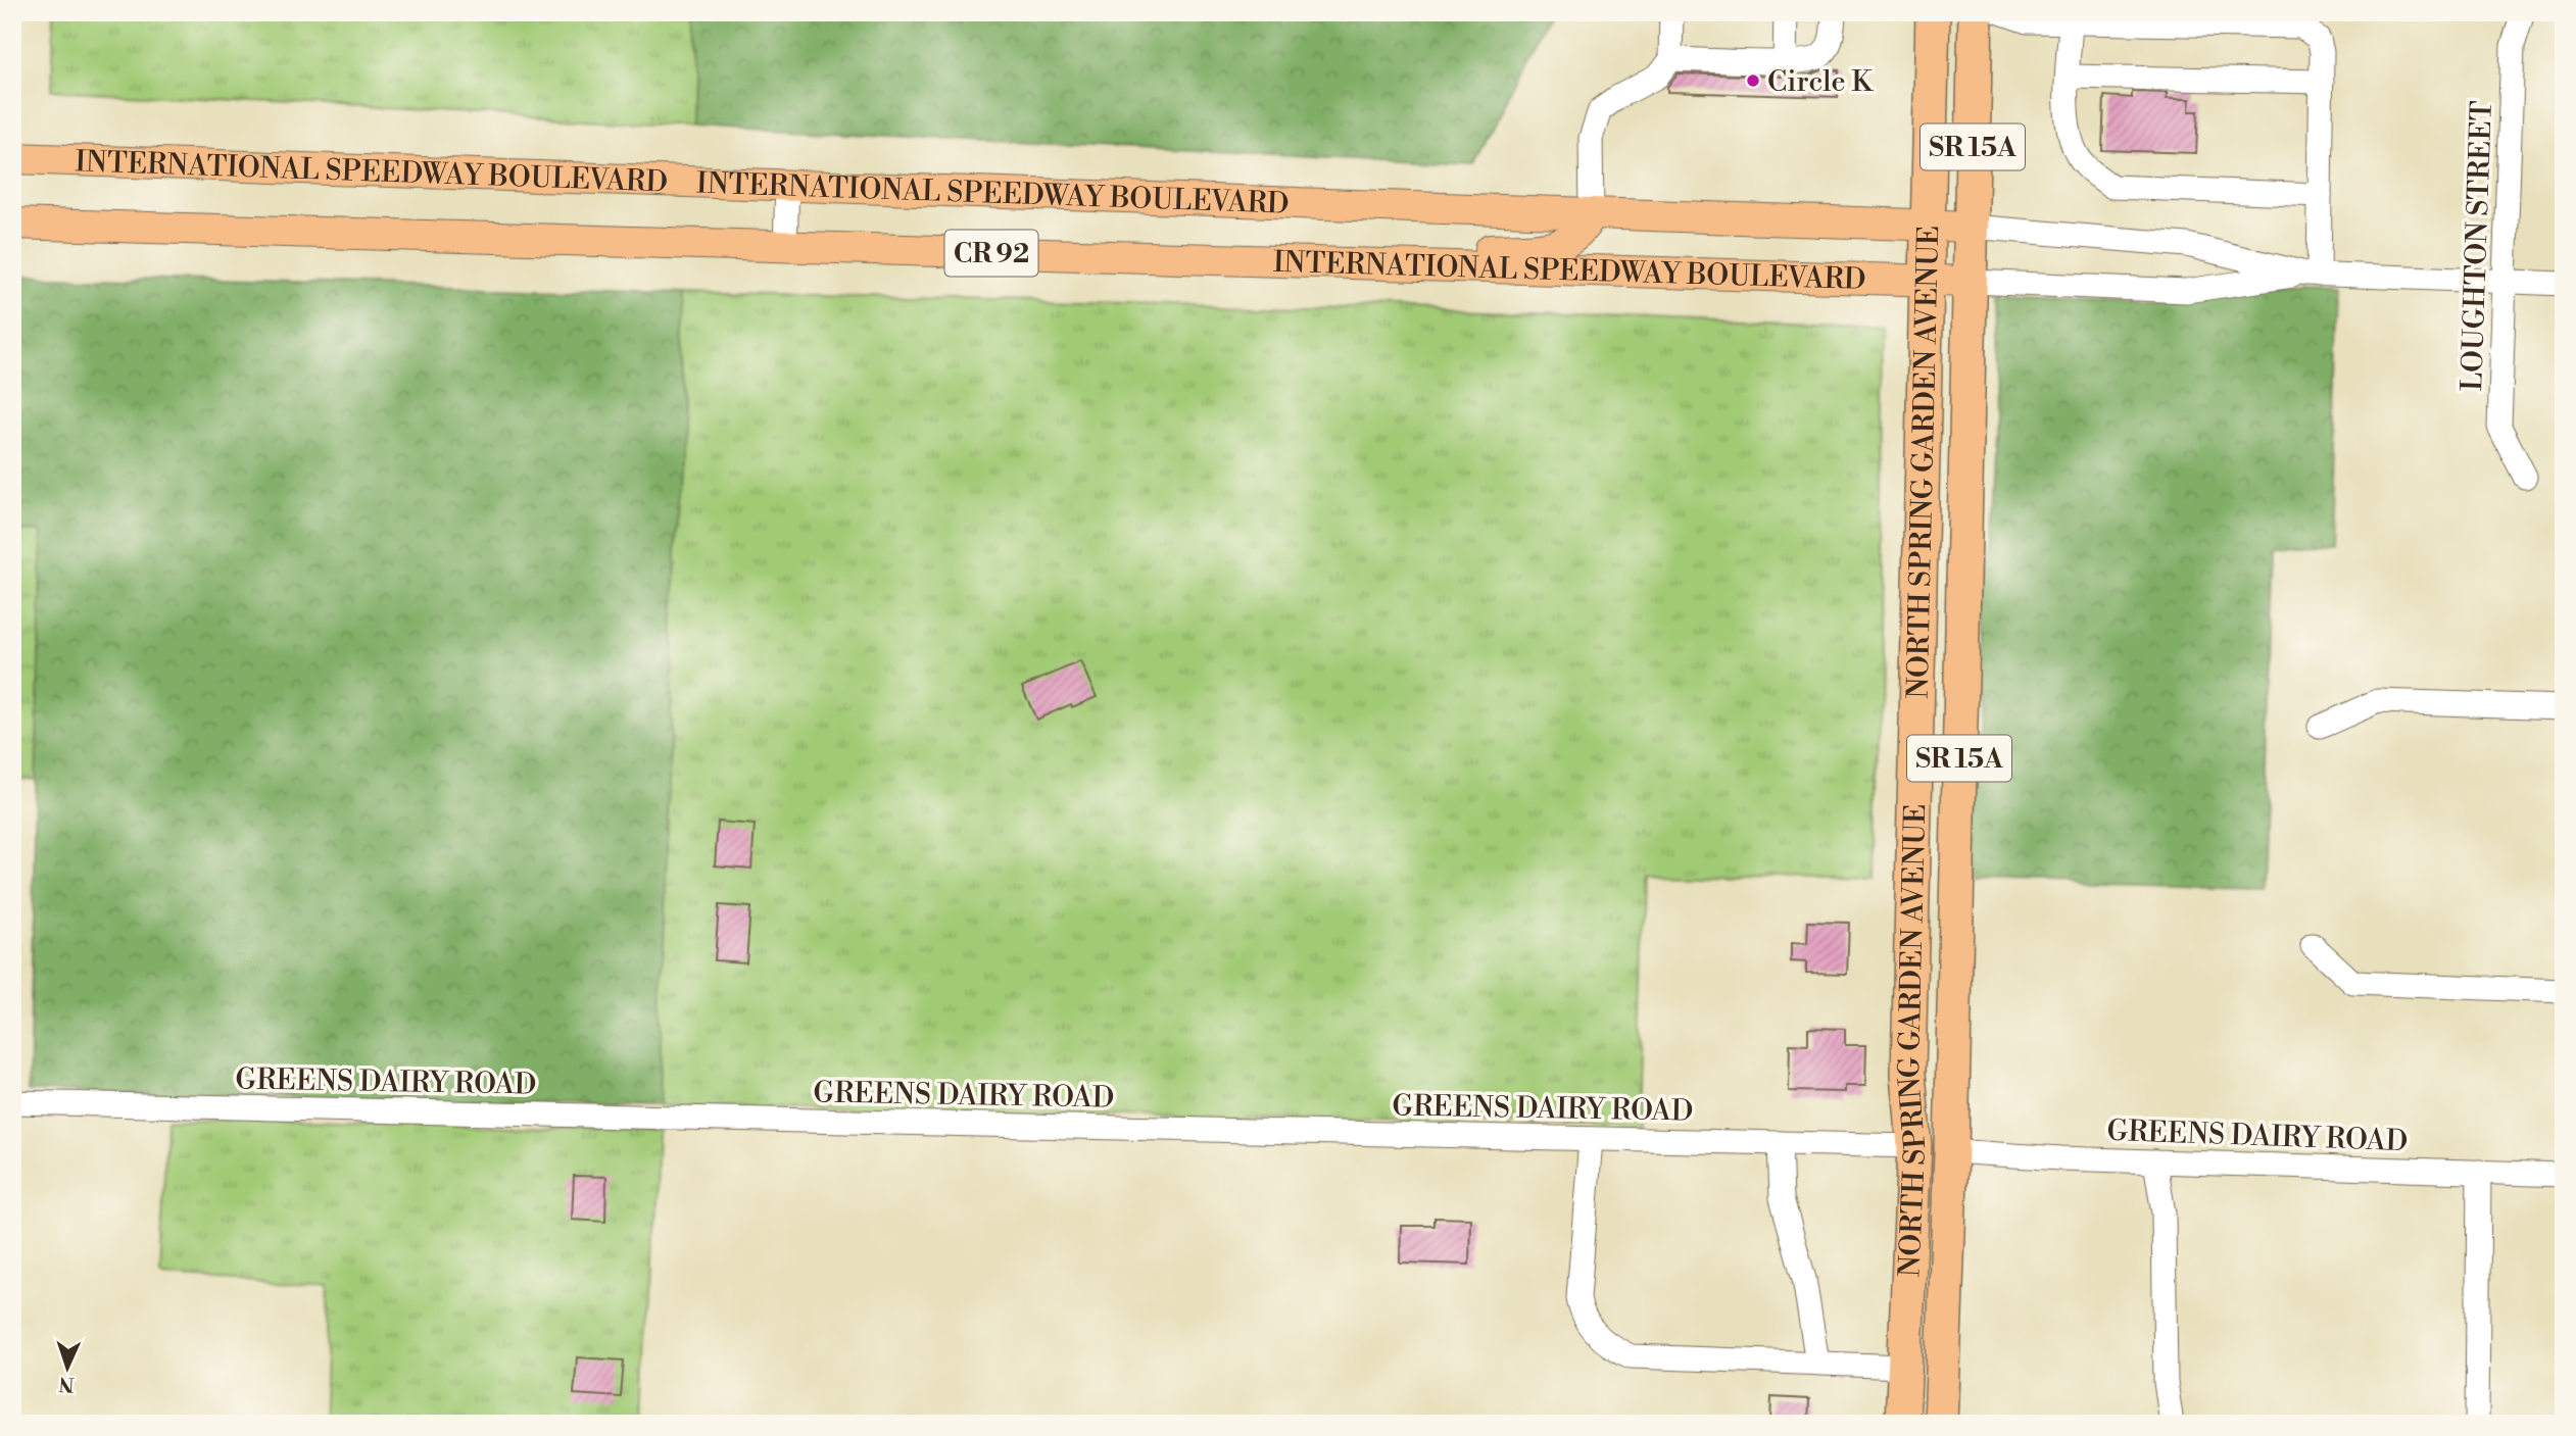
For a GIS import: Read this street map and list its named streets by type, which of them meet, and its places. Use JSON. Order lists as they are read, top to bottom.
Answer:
{
  "streets": {
    "highway": ["SR 15A", "NORTH SPRING GARDEN AVENUE"],
    "main road": ["INTERNATIONAL SPEEDWAY BOULEVARD", "CR 92"],
    "street": ["LOUGHTON STREET", "GREENS DAIRY ROAD"]
  },
  "crossings": [
    ["INTERNATIONAL SPEEDWAY BOULEVARD", "NORTH SPRING GARDEN AVENUE"],
    ["NORTH SPRING GARDEN AVENUE", "GREENS DAIRY ROAD"]
  ],
  "places": ["Circle K"],
  "north": "bottom"
}
